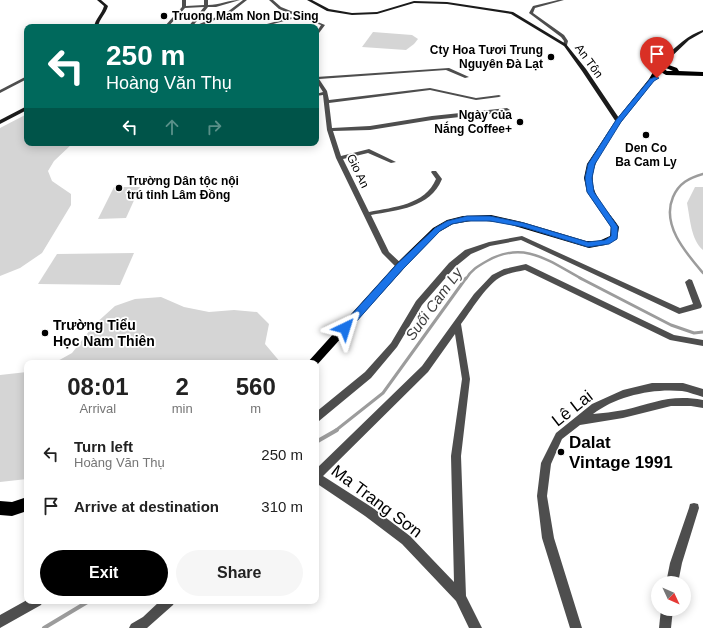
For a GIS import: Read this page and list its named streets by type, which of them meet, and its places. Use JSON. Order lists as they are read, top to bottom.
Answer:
{
  "streets": {
    "main road": ["An Tôn"],
    "street": ["Gio An", "Lê Lai", "Ma Trang Sơn"]
  },
  "water": ["Suối Cam Ly"],
  "places": [
    "Truong Mam Non Du Sing",
    "Cty Hoa Tươi Trung Nguyên Đà Lạt",
    "Ngày của Nắng Coffee+",
    "Den Co Ba Cam Ly",
    "Trường Dân tộc nội trú tỉnh Lâm Đồng",
    "Trường Tiểu Học Nam Thiên",
    "Dalat Vintage 1991"
  ],
  "north": "bottom right",
  "page": {
    "turn": ["250 m", "Hoàng Văn Thụ"],
    "eta": [
      "08:01",
      "Arrival",
      "2",
      "min",
      "560",
      "m"
    ],
    "list": [
      {
        "name": "Turn left",
        "note": "Hoàng Văn Thụ",
        "value": "250 m"
      },
      {
        "name": "Arrive at destination",
        "value": "310 m"
      }
    ],
    "buttons": ["Exit", "Share"]
  }
}
